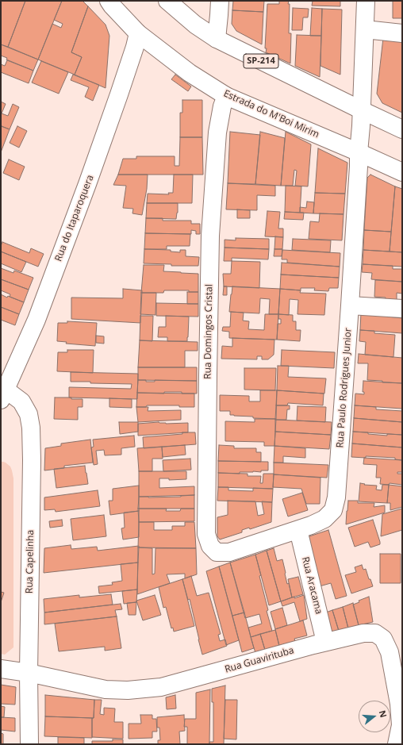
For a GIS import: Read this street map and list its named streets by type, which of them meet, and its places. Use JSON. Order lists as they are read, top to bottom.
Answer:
{
  "streets": {
    "street": [
      "SP-214",
      "Estrada do M'Boi Mirim",
      "Rua do Itaparoquera",
      "Rua Domingos Cristal",
      "Rua Paulo Rodrigues Junior",
      "Rua Capelinha",
      "Rua Aracama",
      "Rua Guavirituba"
    ]
  },
  "crossings": [
    ["SP-214", "Rua Paulo Rodrigues Junior"],
    ["Estrada do M'Boi Mirim", "Rua do Itaparoquera"],
    ["Estrada do M'Boi Mirim", "Rua Domingos Cristal"],
    ["Estrada do M'Boi Mirim", "Rua Paulo Rodrigues Junior"],
    ["Rua do Itaparoquera", "Rua Capelinha"],
    ["Rua Domingos Cristal", "Rua Paulo Rodrigues Junior"],
    ["Rua Paulo Rodrigues Junior", "Rua Aracama"],
    ["Rua Capelinha", "Rua Guavirituba"],
    ["Rua Aracama", "Rua Guavirituba"]
  ],
  "north": "right"
}
